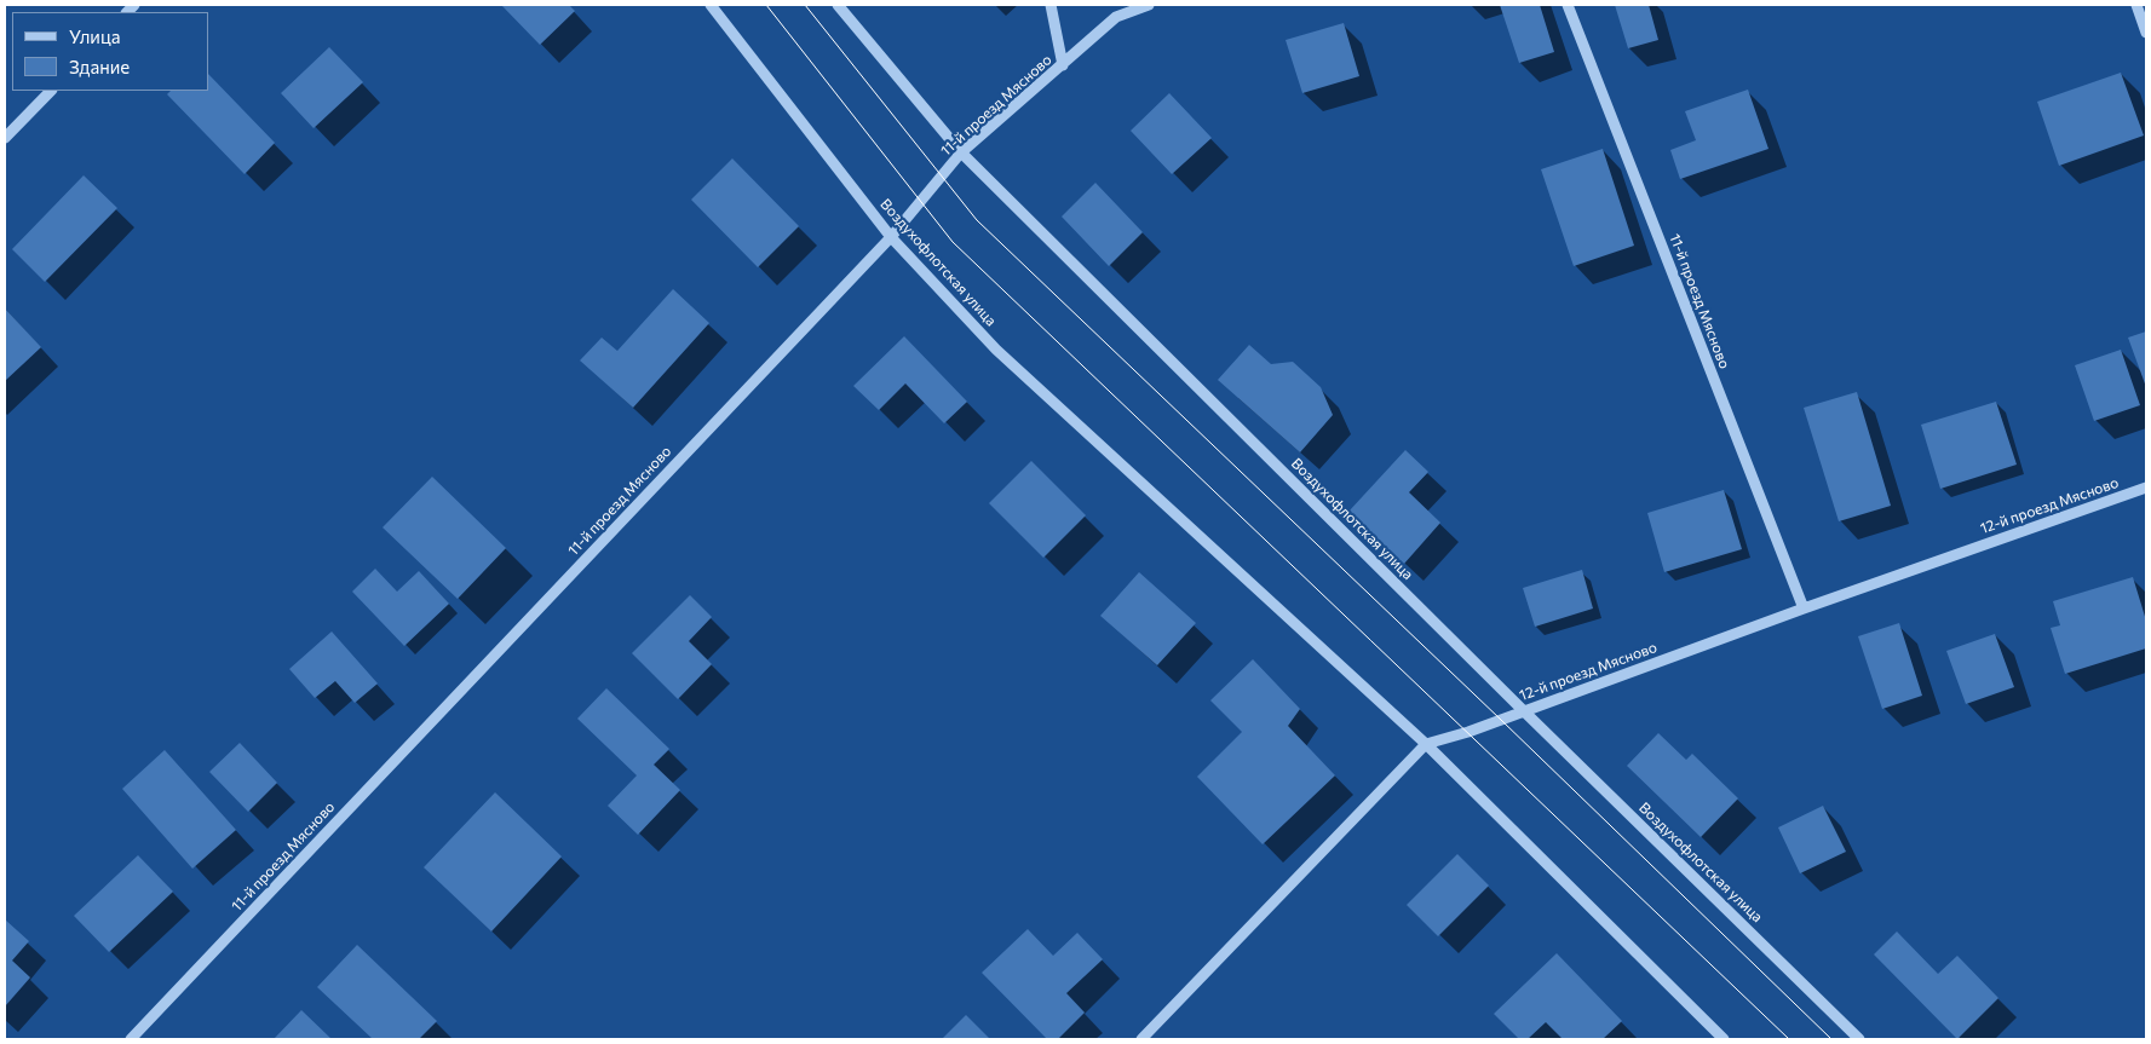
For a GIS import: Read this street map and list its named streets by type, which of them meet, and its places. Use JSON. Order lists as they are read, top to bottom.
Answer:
{
  "streets": {
    "street": ["11-й проезд Мясново", "Воздухофлотская улица", "12-й проезд Мясново"]
  },
  "crossings": [
    ["11-й проезд Мясново", "Воздухофлотская улица"],
    ["11-й проезд Мясново", "12-й проезд Мясново"],
    ["Воздухофлотская улица", "12-й проезд Мясново"]
  ],
  "legend": ["Улица", "Здание"]
}
